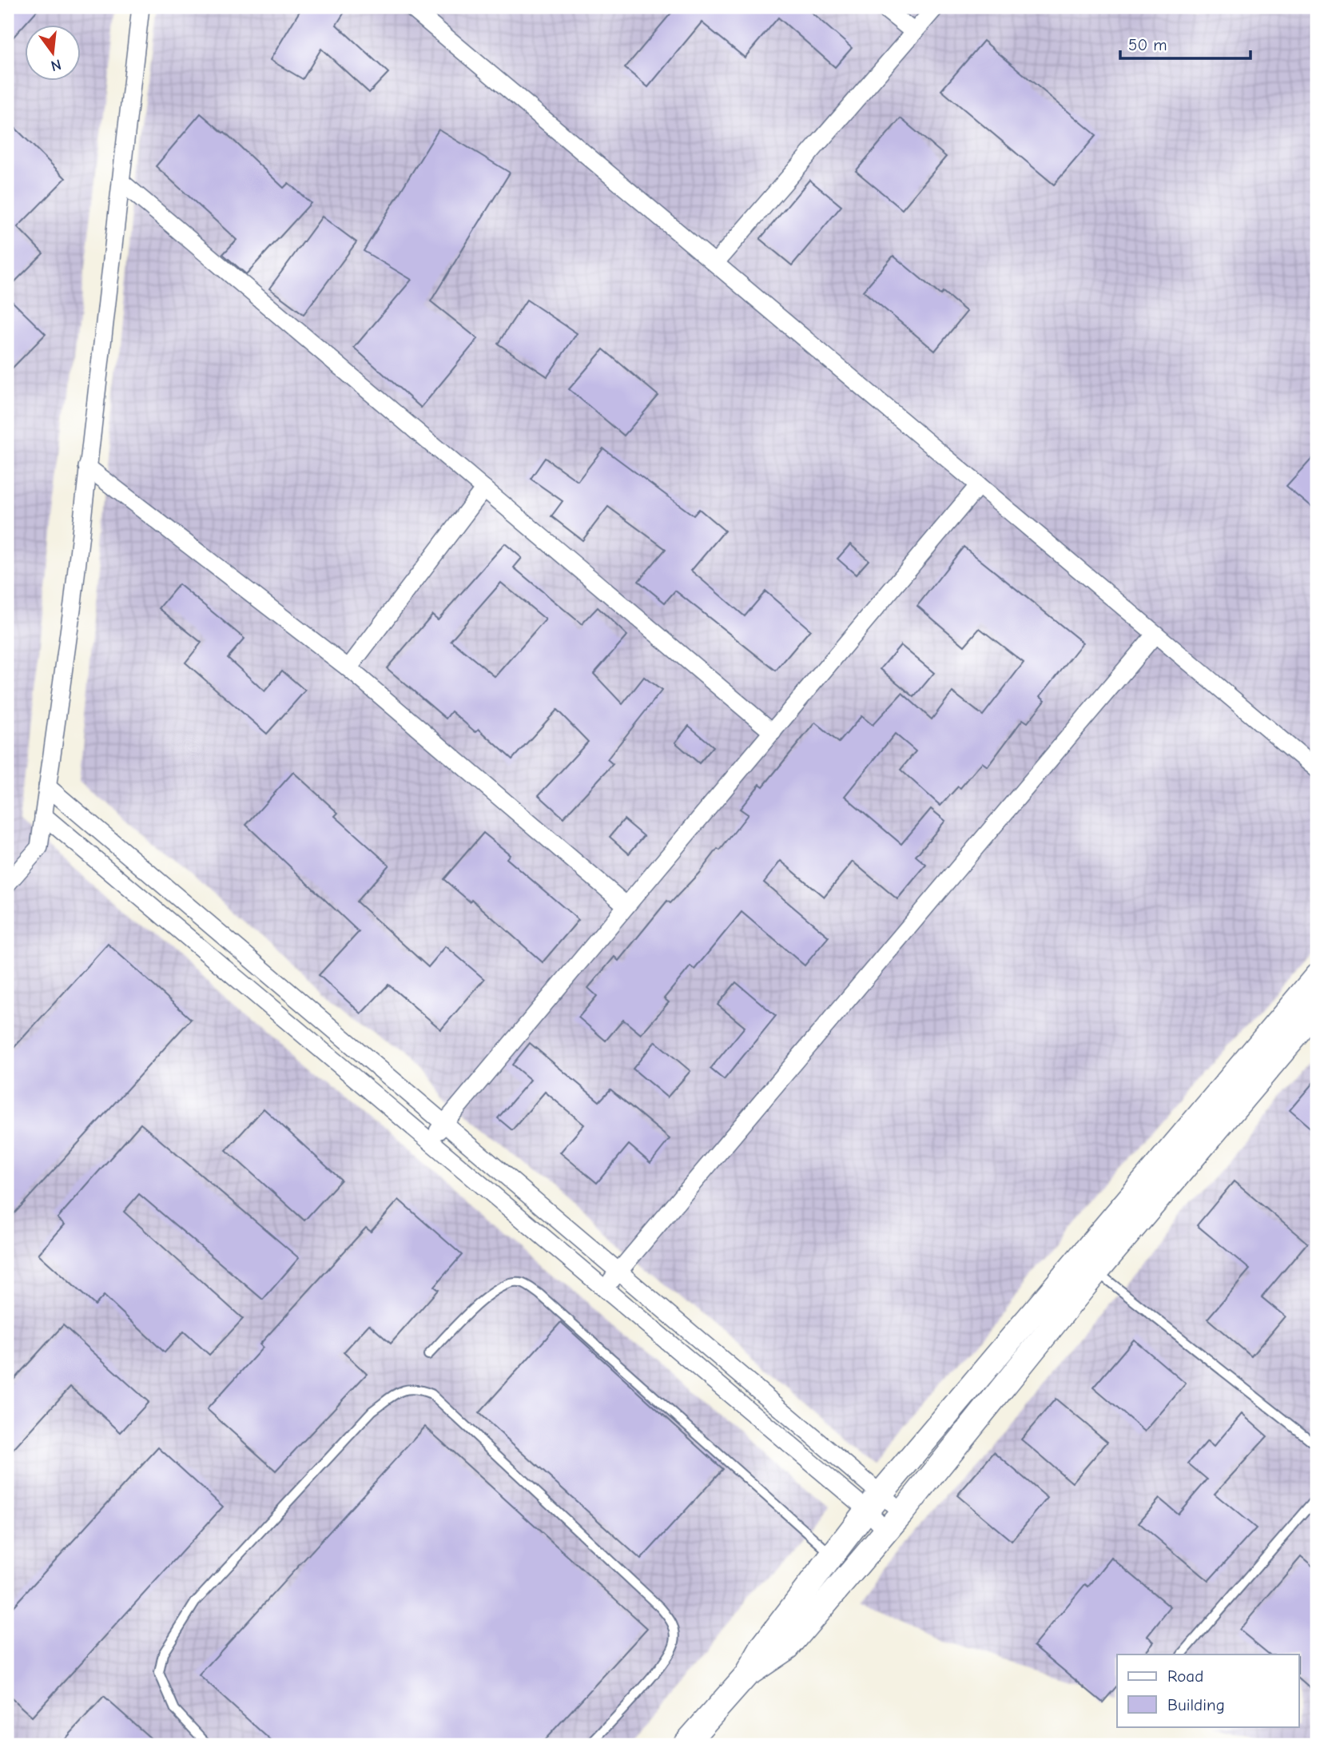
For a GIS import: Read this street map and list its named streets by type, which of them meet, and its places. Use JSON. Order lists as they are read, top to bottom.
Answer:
{
  "legend": ["Road", "Building"],
  "scale_bar": "50 m",
  "north": "bottom"
}
